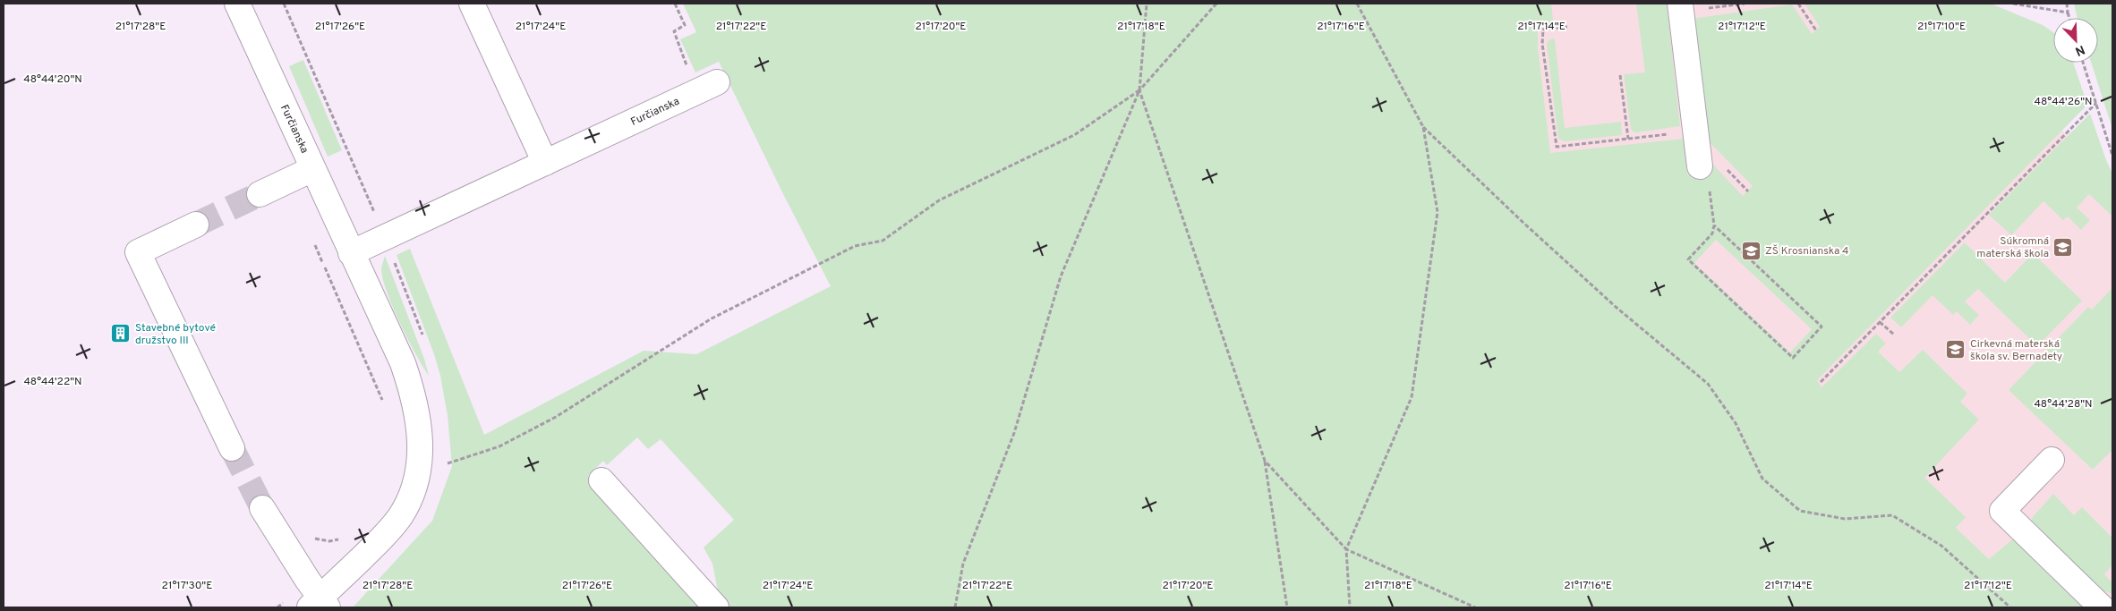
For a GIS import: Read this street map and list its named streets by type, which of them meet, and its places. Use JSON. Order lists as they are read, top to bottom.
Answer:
{
  "streets": {
    "street": ["Furčianska"]
  },
  "places": {
    "school or university": ["Súkromná materská škola", "ZŠ Krosnianska 4", "Cirkevná materská škola sv. Bernadety"],
    "building": ["Stavebné bytové družstvo III"]
  },
  "north": "bottom right",
  "coordinates": [
    "21°17'28\"E",
    "21°17'26\"E",
    "21°17'24\"E",
    "21°17'22\"E",
    "21°17'20\"E",
    "21°17'18\"E",
    "21°17'16\"E",
    "21°17'14\"E",
    "21°17'12\"E",
    "21°17'10\"E",
    "48°44'20\"N",
    "48°44'26\"N",
    "48°44'22\"N",
    "48°44'28\"N",
    "21°17'30\"E"
  ]
}
